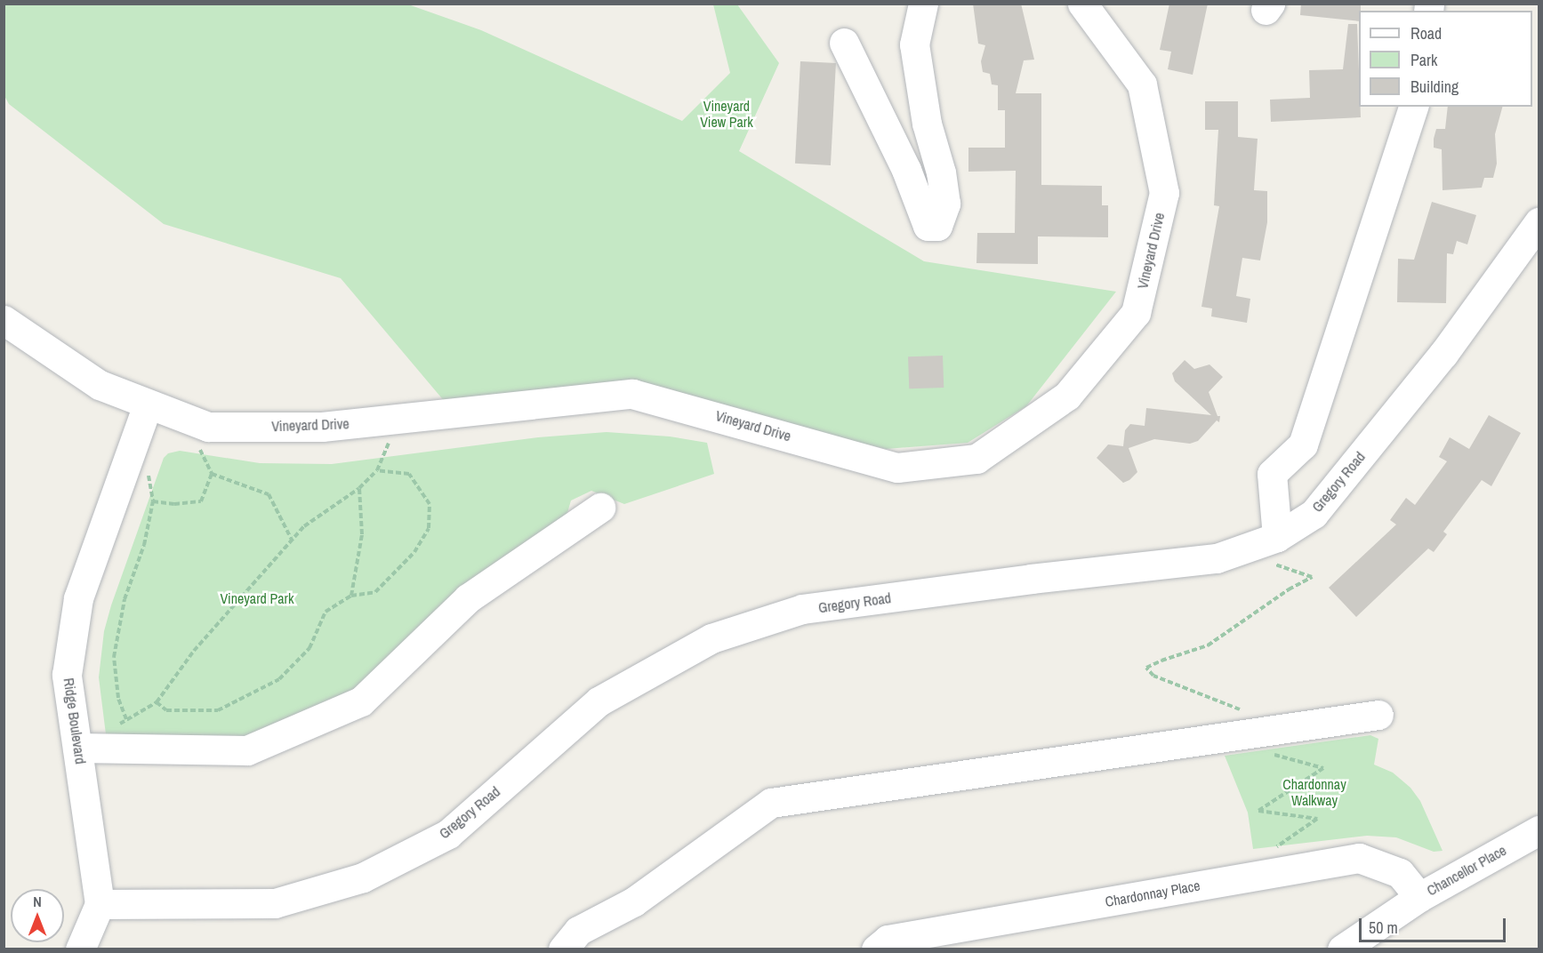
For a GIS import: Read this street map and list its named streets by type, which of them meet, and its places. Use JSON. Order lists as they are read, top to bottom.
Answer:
{
  "streets": {
    "street": [
      "Vineyard Drive",
      "Gregory Road",
      "Ridge Boulevard",
      "Chancellor Place",
      "Chardonnay Place"
    ]
  },
  "crossings": [
    ["Vineyard Drive", "Ridge Boulevard"],
    ["Gregory Road", "Ridge Boulevard"],
    ["Chancellor Place", "Chardonnay Place"]
  ],
  "parks": ["Vineyard View Park", "Vineyard Park", "Chardonnay Walkway"],
  "legend": ["Road", "Park", "Building"],
  "scale_bar": "50 m",
  "north": "top"
}
